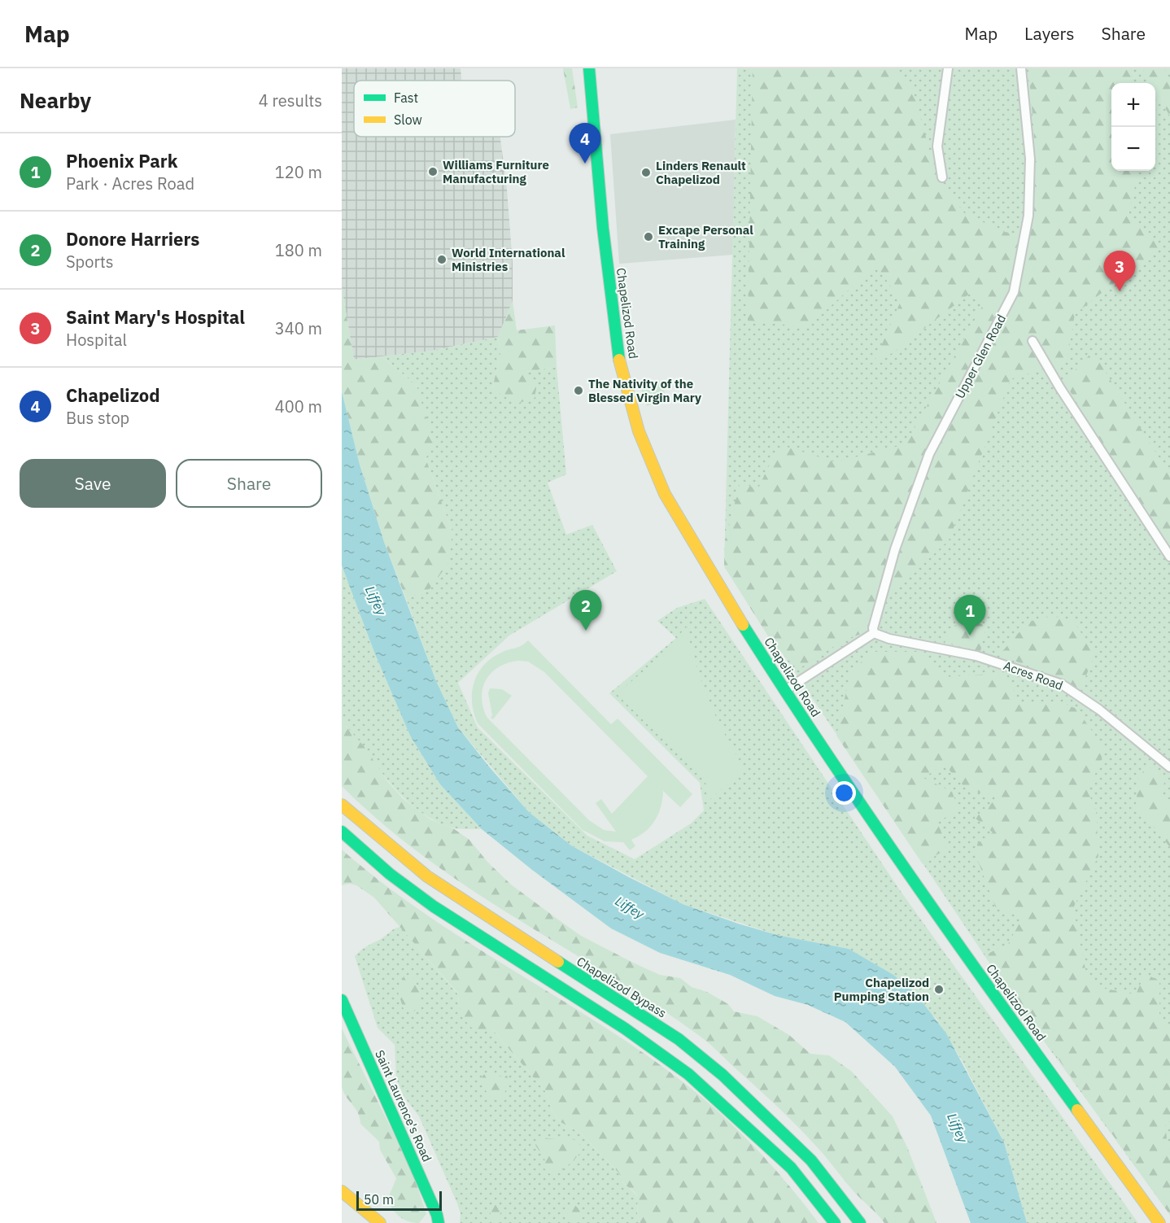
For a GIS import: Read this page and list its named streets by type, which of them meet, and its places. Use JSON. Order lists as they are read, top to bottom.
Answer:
{
  "streets": {
    "main road": ["Chapelizod Road", "Chapelizod Bypass", "Saint Laurence's Road"],
    "street": ["Upper Glen Road", "Acres Road"]
  },
  "crossings": [
    ["Upper Glen Road", "Acres Road"]
  ],
  "water": ["Liffey"],
  "places": [
    "Williams Furniture Manufacturing",
    "Linders Renault Chapelizod",
    "Excape Personal Training",
    "World International Ministries",
    "The Nativity of the Blessed Virgin Mary",
    "Chapelizod Pumping Station"
  ],
  "legend": ["Fast", "Slow"],
  "scale_bar": "50 m",
  "page": {
    "header": "Map",
    "nav": ["Map", "Layers", "Share"],
    "heading": ["Nearby", "4 results"],
    "map_buttons": ["+", "−"],
    "pins": [
      "4",
      "3",
      "2",
      "1"
    ],
    "list": [
      {
        "mark": "1",
        "name": "Phoenix Park",
        "note": "Park · Acres Road",
        "value": "120 m"
      },
      {
        "mark": "2",
        "name": "Donore Harriers",
        "note": "Sports",
        "value": "180 m"
      },
      {
        "mark": "3",
        "name": "Saint Mary's Hospital",
        "note": "Hospital",
        "value": "340 m"
      },
      {
        "mark": "4",
        "name": "Chapelizod",
        "note": "Bus stop",
        "value": "400 m"
      }
    ],
    "buttons": ["Save", "Share"],
    "scale": "50 m"
  }
}
